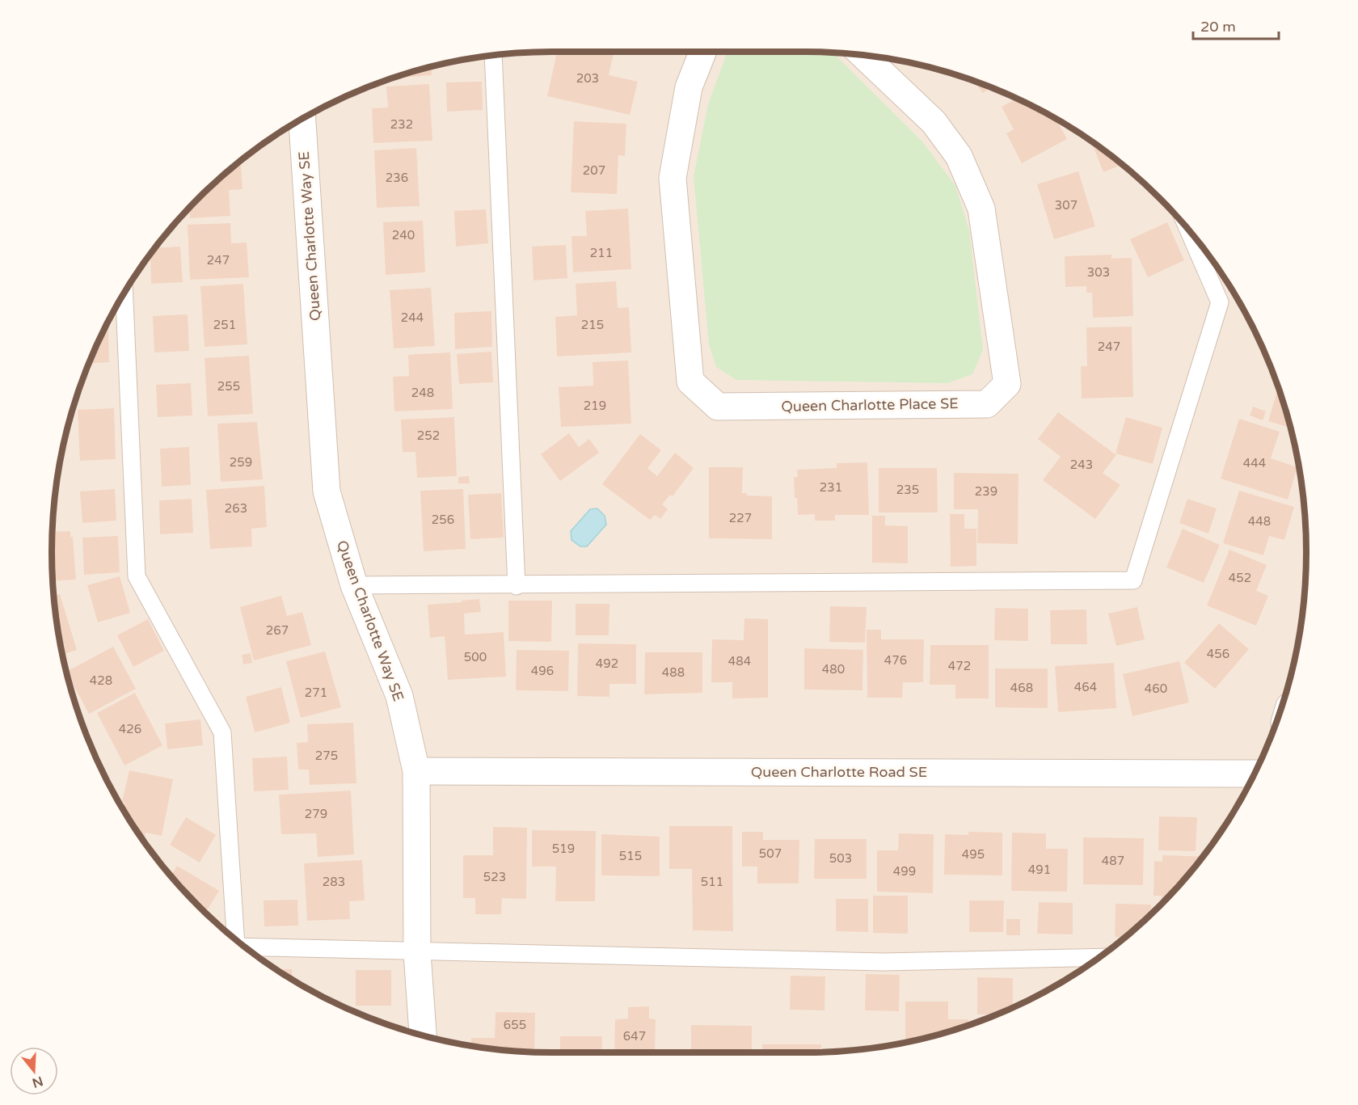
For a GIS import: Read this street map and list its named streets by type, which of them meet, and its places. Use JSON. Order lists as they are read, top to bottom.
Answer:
{
  "streets": {
    "street": ["Queen Charlotte Way SE", "Queen Charlotte Place SE", "Queen Charlotte Road SE"]
  },
  "crossings": [
    ["Queen Charlotte Way SE", "Queen Charlotte Road SE"]
  ],
  "house_numbers": [
    "203",
    "232",
    "207",
    "236",
    "307",
    "240",
    "211",
    "247",
    "303",
    "244",
    "251",
    "215",
    "247",
    "255",
    "248",
    "219",
    "252",
    "259",
    "444",
    "243",
    "231",
    "235",
    "239",
    "263",
    "227",
    "256",
    "448",
    "452",
    "267",
    "456",
    "500",
    "476",
    "484",
    "492",
    "472",
    "480",
    "496",
    "488",
    "428",
    "464",
    "468",
    "460",
    "271",
    "426",
    "275",
    "279",
    "519",
    "507",
    "495",
    "515",
    "503",
    "487",
    "491",
    "499",
    "523",
    "283",
    "511",
    "655",
    "647"
  ],
  "scale_bar": "20 m",
  "north": "bottom"
}
